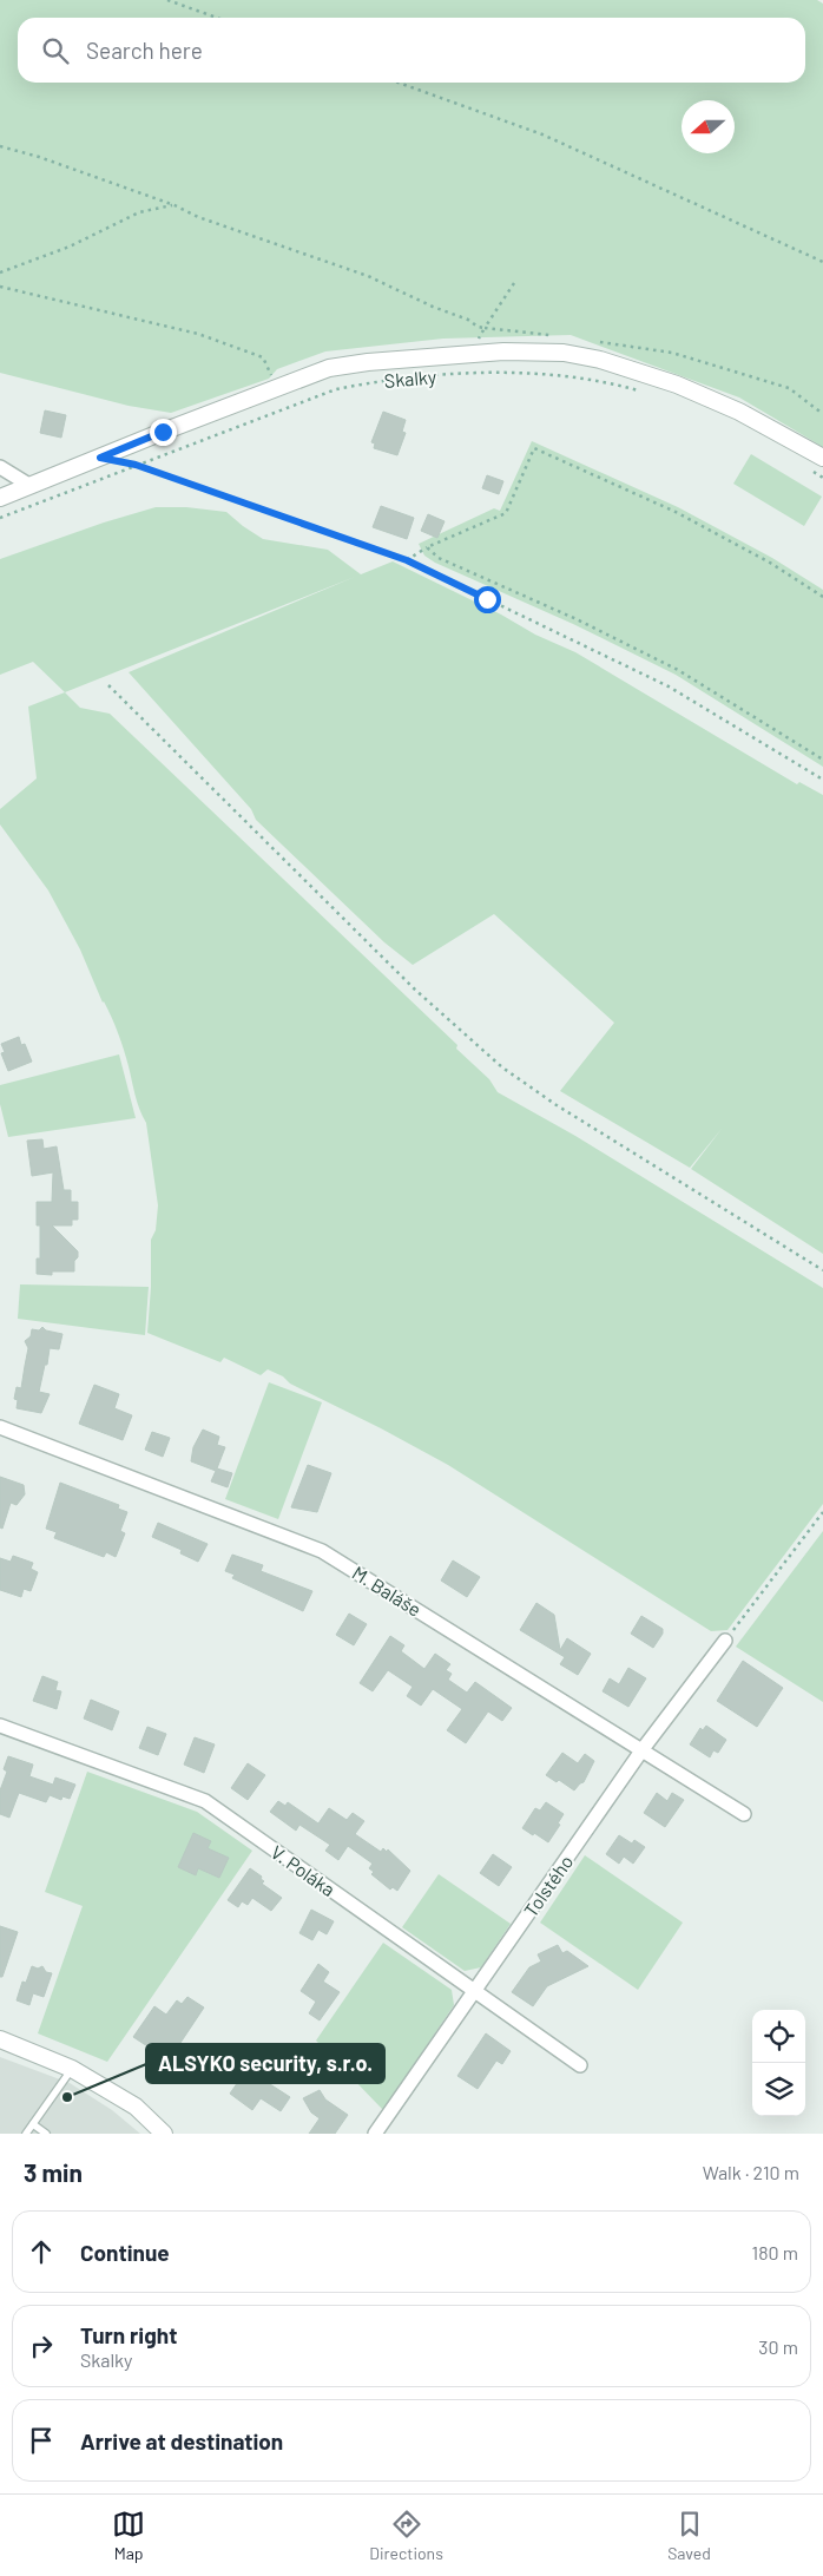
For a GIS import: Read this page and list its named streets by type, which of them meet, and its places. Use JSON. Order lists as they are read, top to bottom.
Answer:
{
  "streets": {
    "street": [
      "Skalky",
      "M. Baláše",
      "V. Poláka",
      "Tolstého"
    ]
  },
  "crossings": [
    ["M. Baláše", "Tolstého"],
    ["V. Poláka", "Tolstého"]
  ],
  "places": ["ALSYKO security, s.r.o."],
  "north": "left",
  "page": {
    "search": "Search here",
    "heading": ["3 min", "Walk · 210 m"],
    "list": [
      ["Continue", "180 m"],
      ["Turn right", "Skalky", "30 m"],
      "Arrive at destination"
    ],
    "nav": ["Map", "Directions", "Saved"]
  }
}
